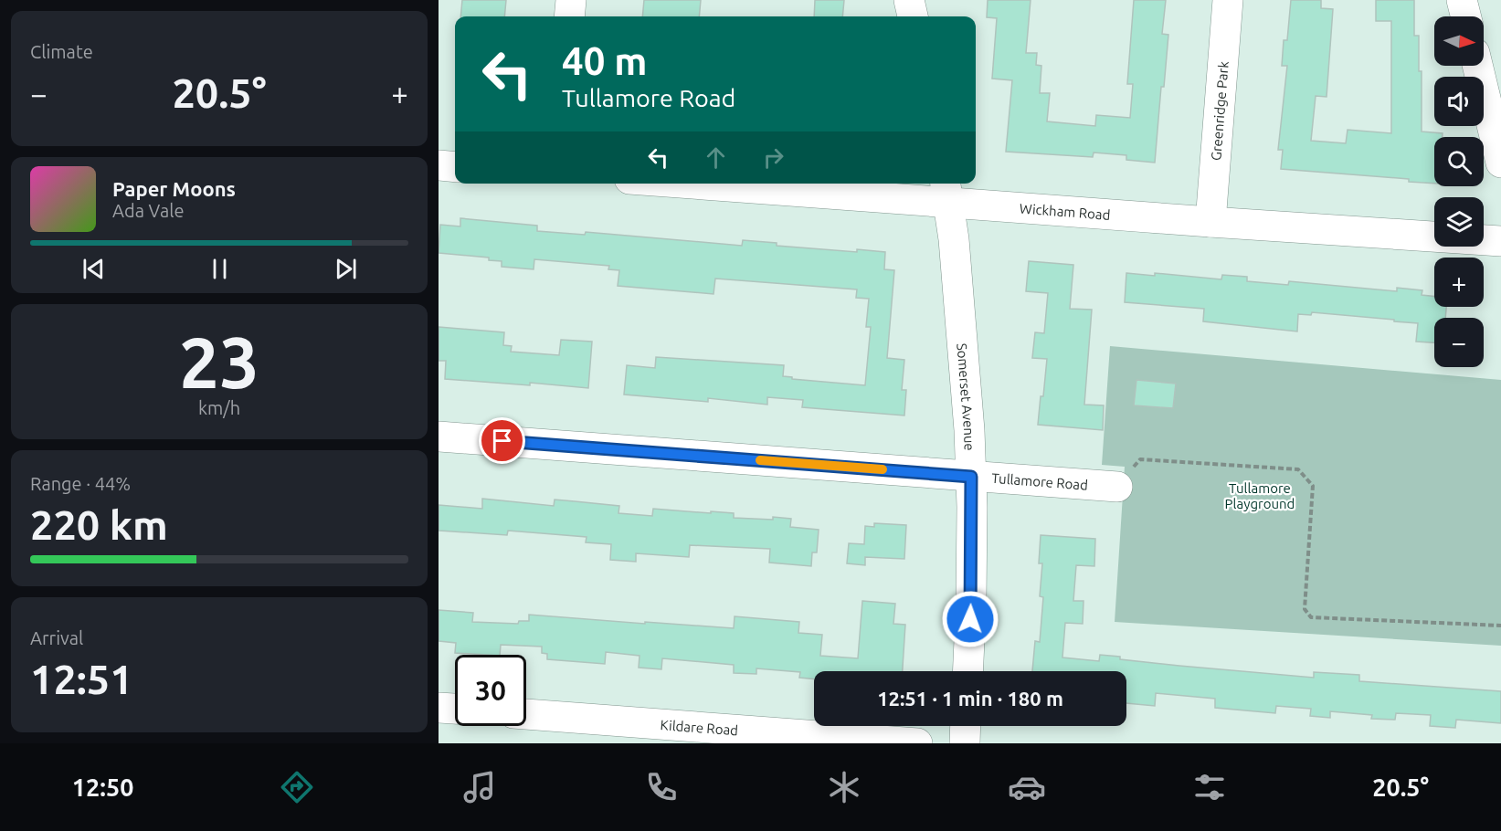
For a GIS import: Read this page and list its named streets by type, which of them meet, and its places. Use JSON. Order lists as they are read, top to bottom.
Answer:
{
  "streets": {
    "street": [
      "Greenridge Park",
      "Wickham Road",
      "Somerset Avenue",
      "Tullamore Road",
      "Kildare Road"
    ]
  },
  "crossings": [
    ["Greenridge Park", "Wickham Road"],
    ["Wickham Road", "Somerset Avenue"],
    ["Somerset Avenue", "Tullamore Road"]
  ],
  "parks": ["Tullamore Playground"],
  "north": "right",
  "page": {
    "tile": [
      "Climate",
      ["23", "km/h"],
      ["Range · 44%", "220 km"],
      ["Arrival", "12:51"]
    ],
    "map_buttons": ["+", "−"],
    "turn": ["40 m", "Tullamore Road"],
    "heat": ["−", "20.5°", "+"],
    "song": ["Paper Moons", "Ada Vale"],
    "limit": "30",
    "trip": "12:51 · 1 min · 180 m",
    "tabs": ["12:50", "20.5°"]
  }
}
